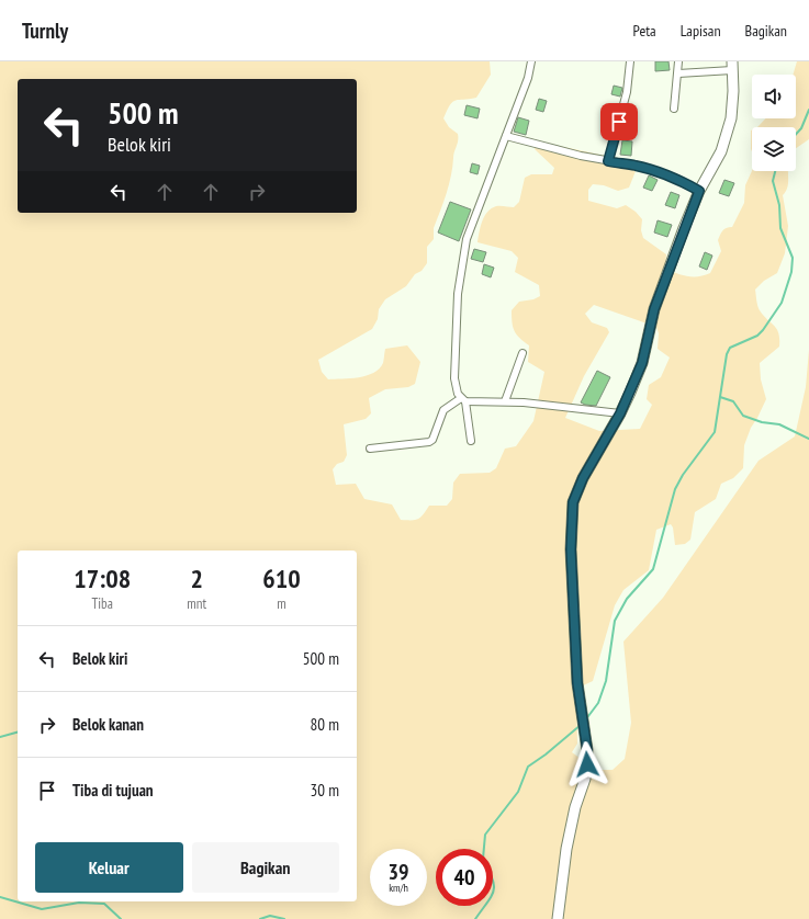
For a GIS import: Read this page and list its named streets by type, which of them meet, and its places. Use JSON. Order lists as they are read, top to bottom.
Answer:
{
  "page": {
    "header": "Turnly",
    "nav": ["Peta", "Lapisan", "Bagikan"],
    "turn": ["500 m", "Belok kiri"],
    "eta": [
      "17:08",
      "Tiba",
      "2",
      "mnt",
      "610",
      "m"
    ],
    "list": [
      {
        "name": "Belok kiri",
        "value": "500 m"
      },
      {
        "name": "Belok kanan",
        "value": "80 m"
      },
      {
        "name": "Tiba di tujuan",
        "value": "30 m"
      }
    ],
    "buttons": ["Keluar", "Bagikan"],
    "speed": "39 km/h",
    "limit": "40"
  }
}
